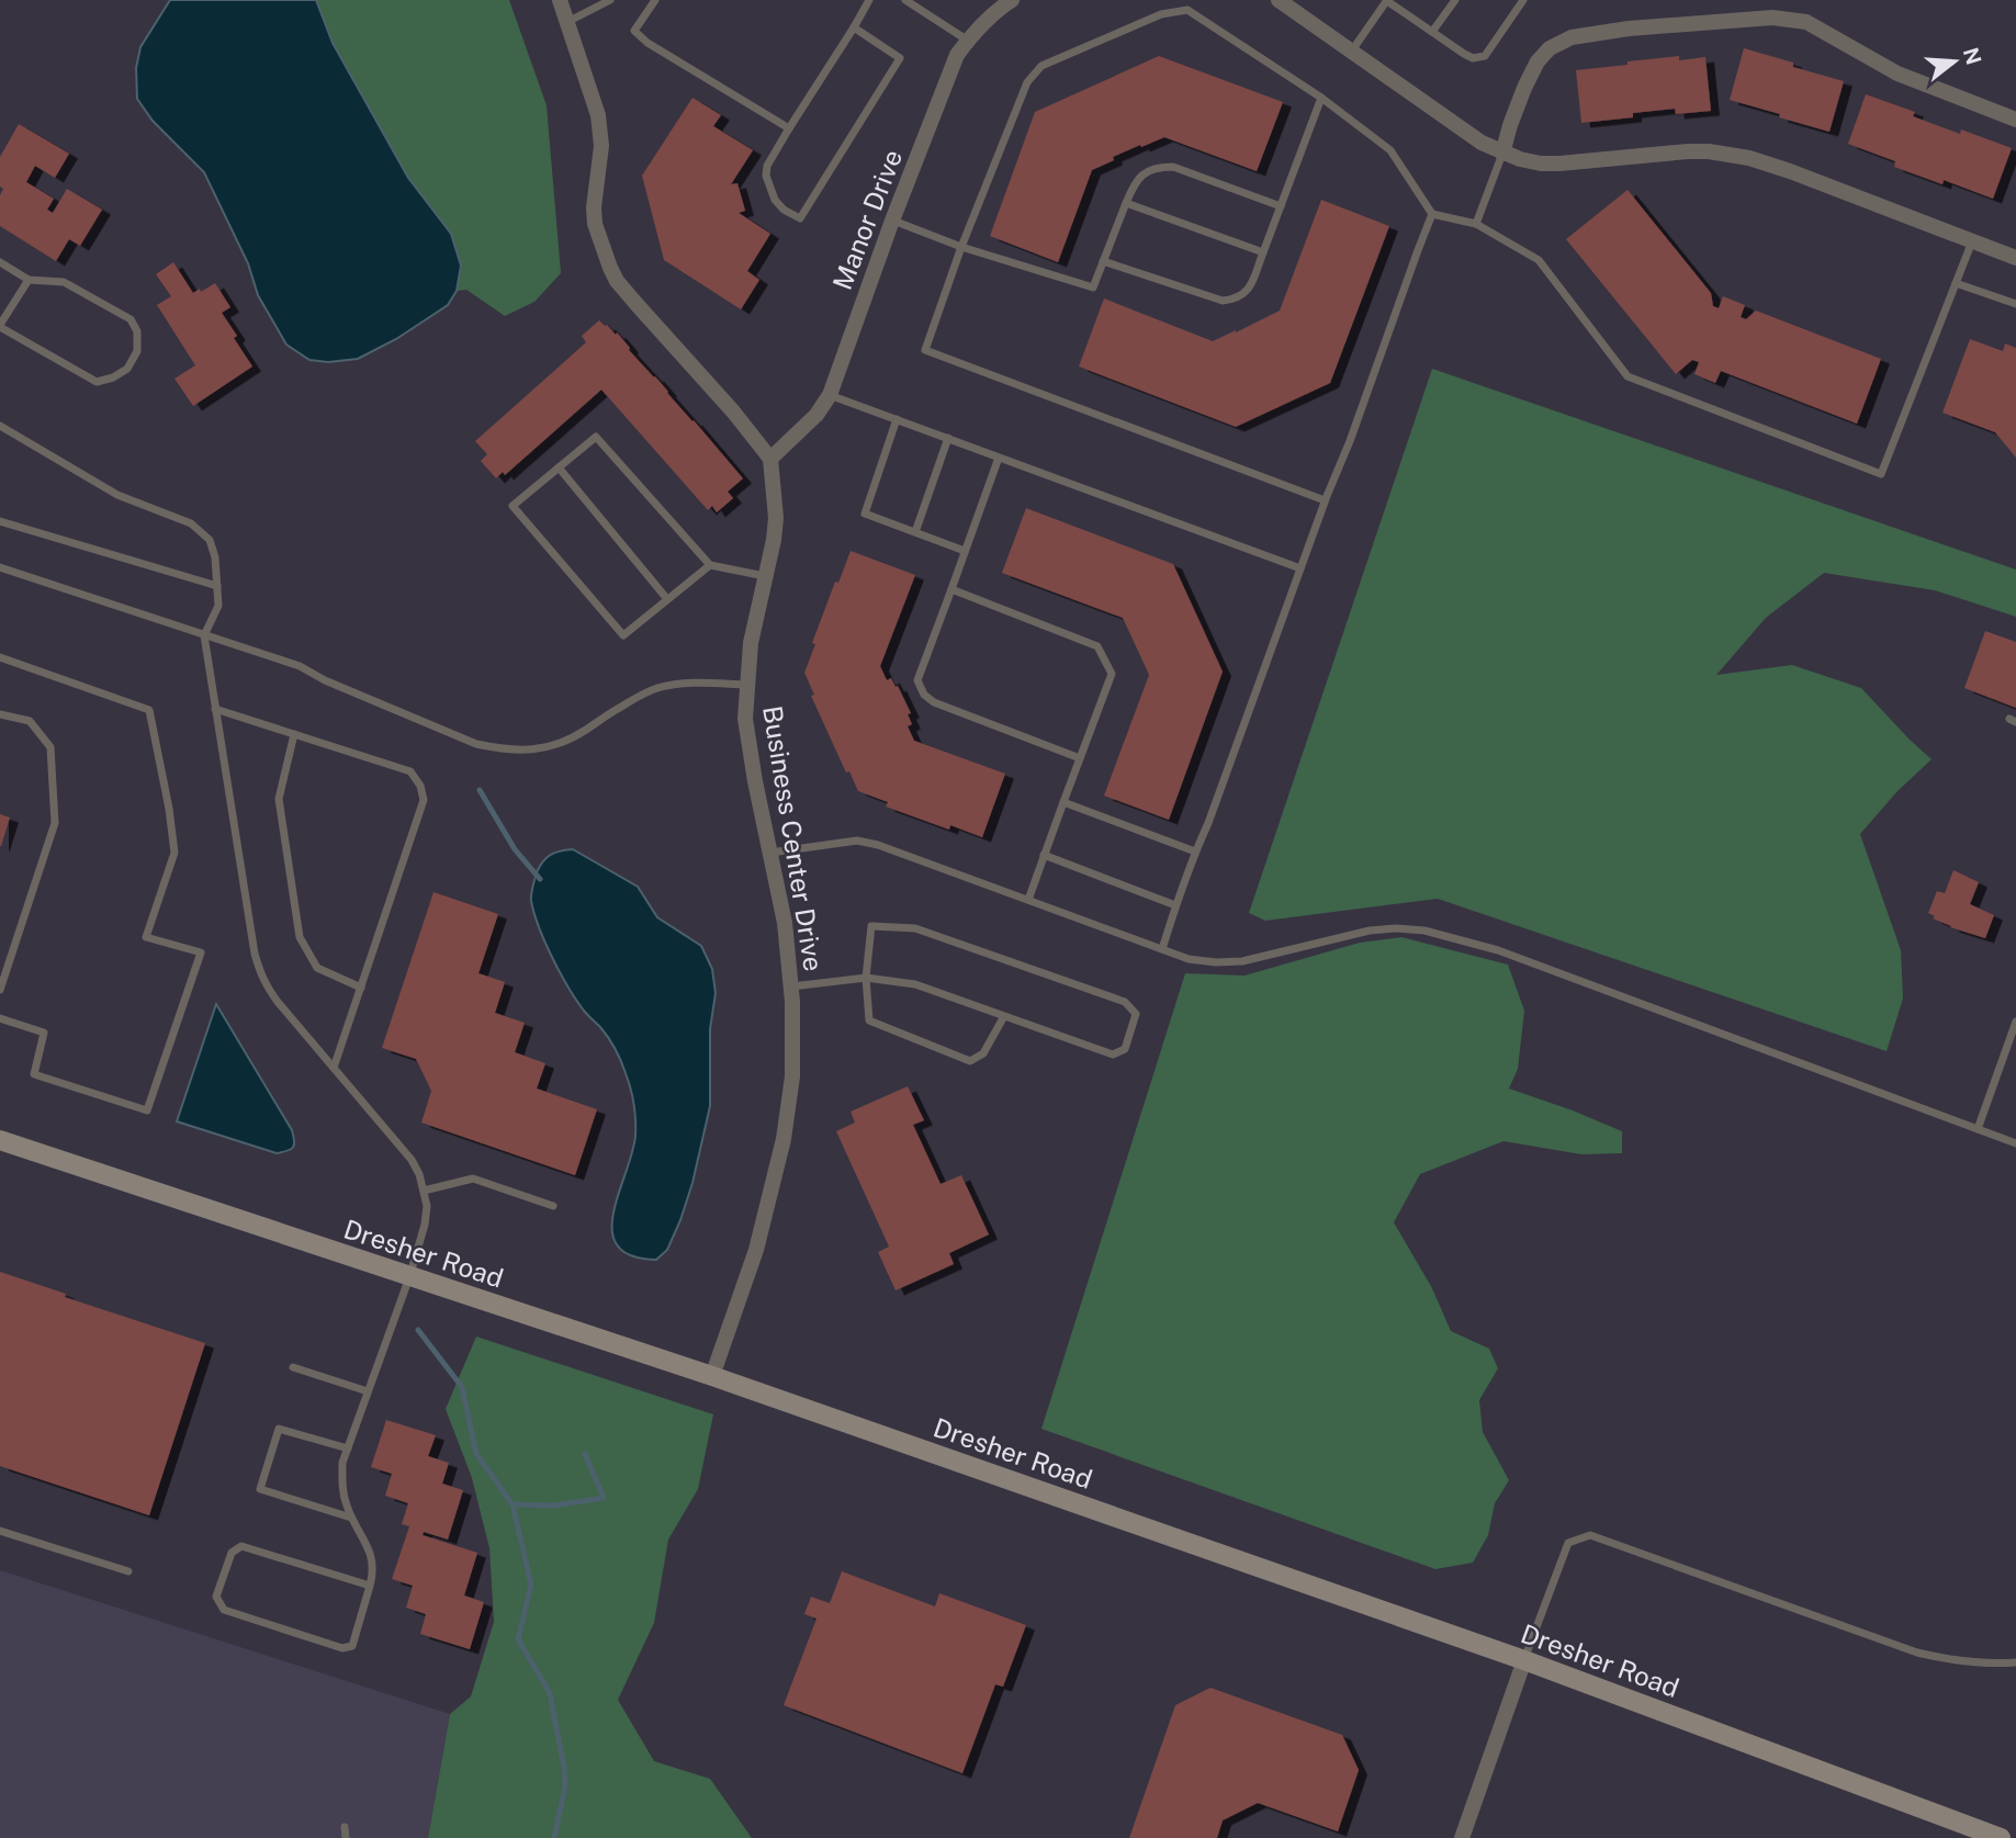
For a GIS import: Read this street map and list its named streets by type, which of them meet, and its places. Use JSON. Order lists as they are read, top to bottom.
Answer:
{
  "streets": {
    "main road": ["Dresher Road"],
    "street": ["Manor Drive", "Business Center Drive"]
  },
  "crossings": [
    ["Manor Drive", "Business Center Drive"],
    ["Business Center Drive", "Dresher Road"]
  ],
  "north": "right"
}
